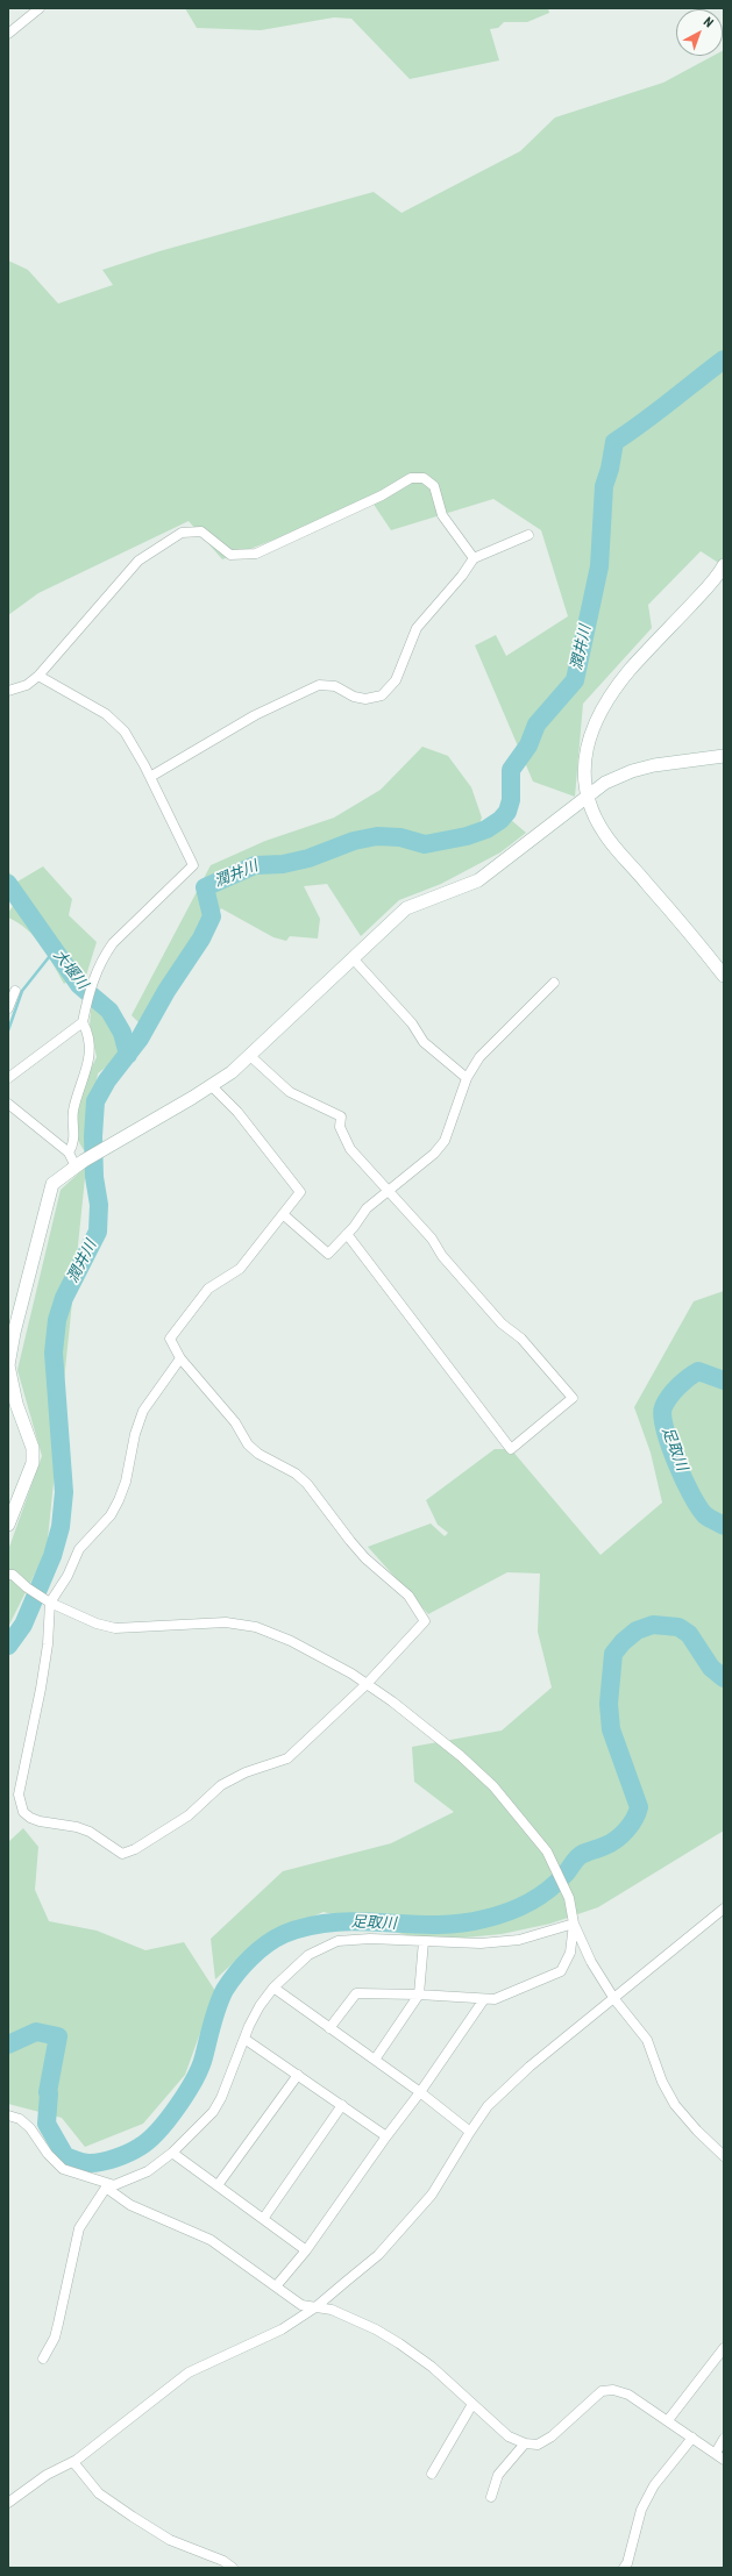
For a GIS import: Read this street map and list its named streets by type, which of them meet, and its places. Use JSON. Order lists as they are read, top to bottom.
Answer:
{
  "water": ["潤井川", "大堰川", "足取川"],
  "north": "top right"
}
